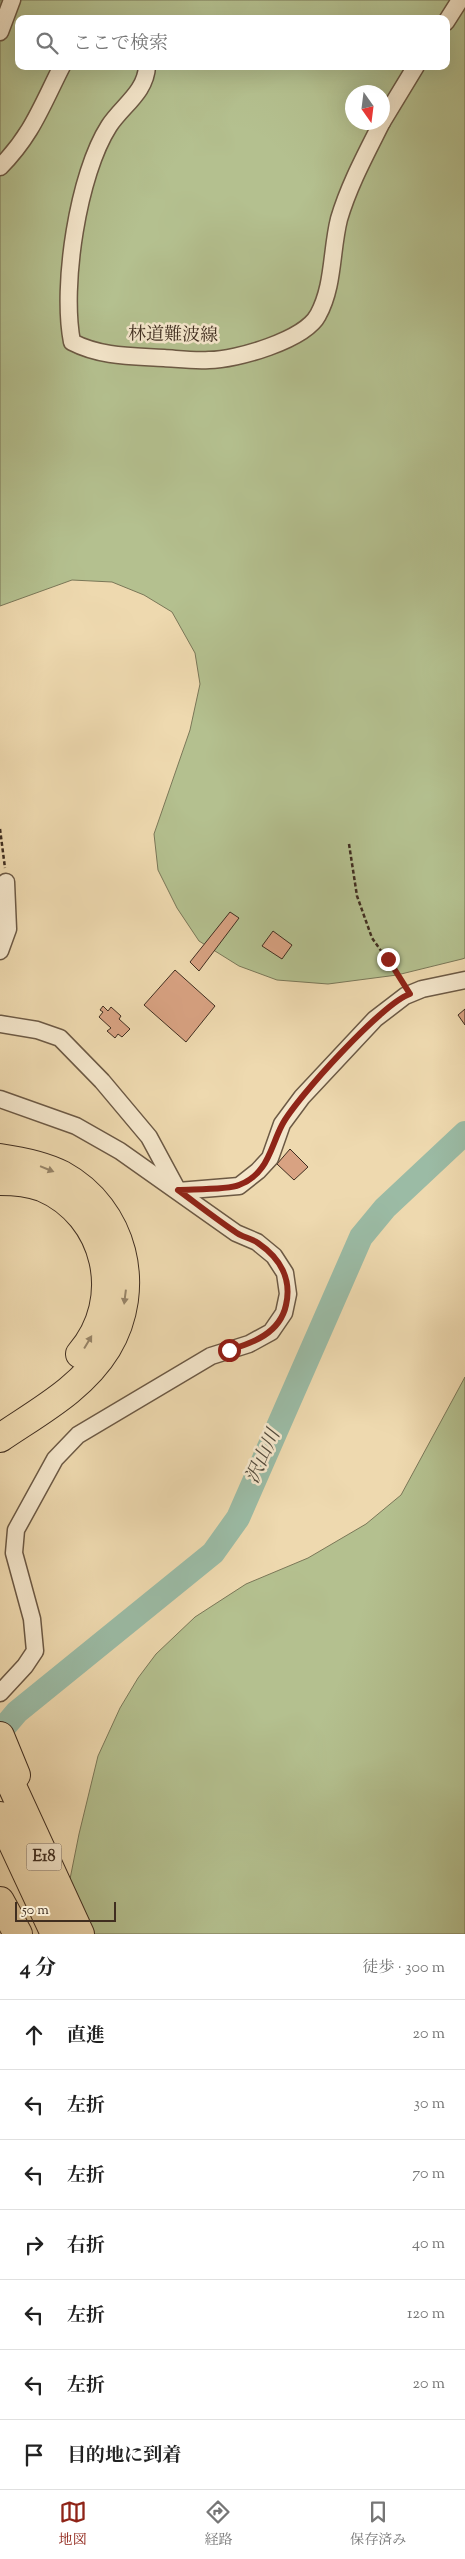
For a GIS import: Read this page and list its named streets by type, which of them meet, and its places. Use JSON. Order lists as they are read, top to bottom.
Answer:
{
  "streets": {
    "highway": ["E18"],
    "street": ["林道難波線"]
  },
  "water": ["沢山川"],
  "scale_bar": "50 m",
  "north": "bottom",
  "page": {
    "search": "ここで検索",
    "scale": "50 m",
    "heading": ["4 分", "徒歩 · 300 m"],
    "list": [
      ["直進", "20 m"],
      ["左折", "30 m"],
      ["左折", "70 m"],
      ["右折", "40 m"],
      ["左折", "120 m"],
      ["左折", "20 m"],
      "目的地に到着"
    ],
    "nav": ["地図", "経路", "保存済み"]
  }
}
